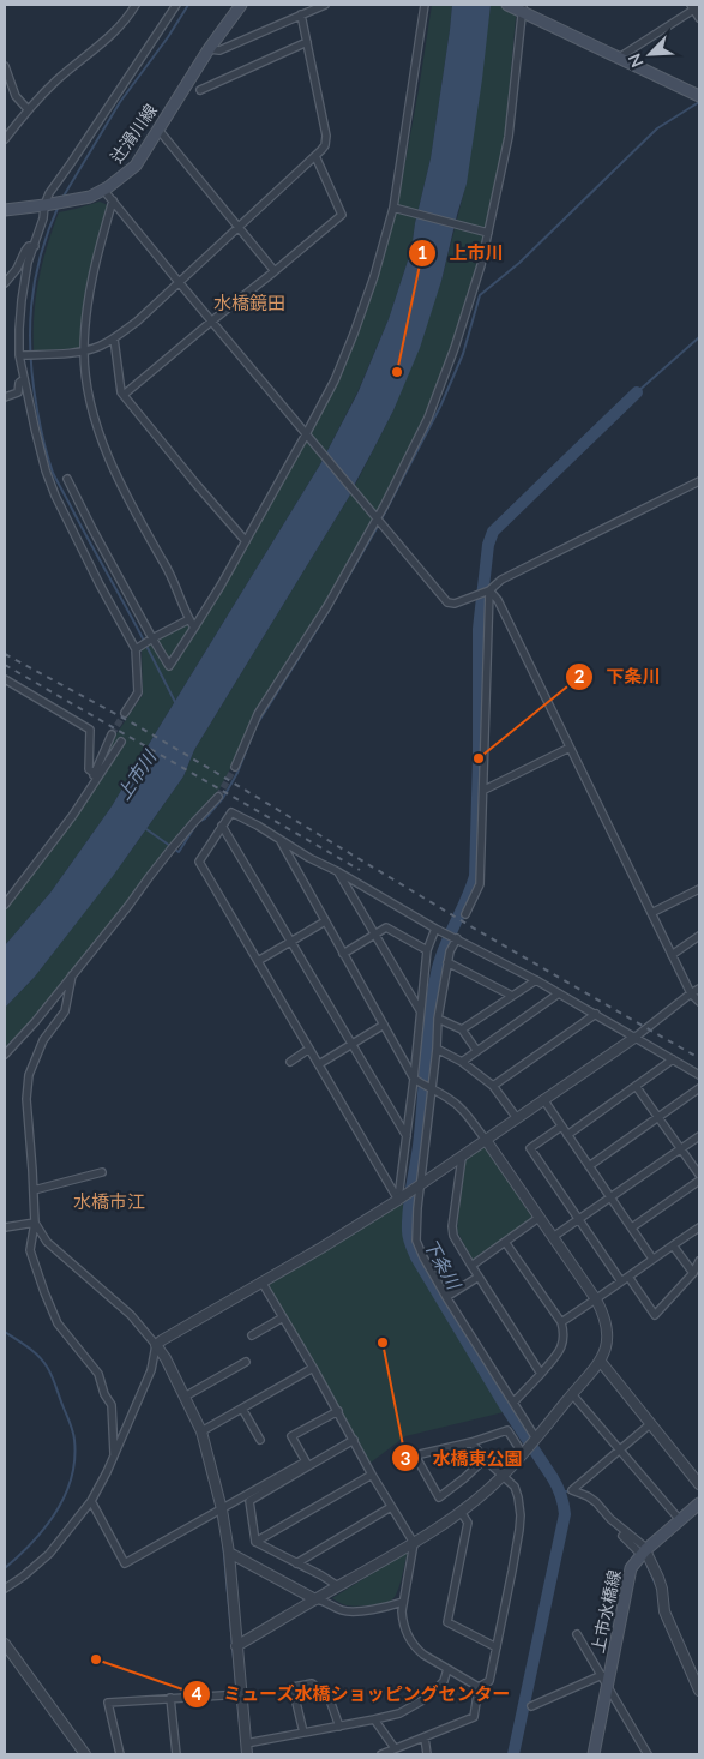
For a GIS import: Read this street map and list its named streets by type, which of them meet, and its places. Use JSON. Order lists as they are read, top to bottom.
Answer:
{
  "streets": {
    "main road": ["辻滑川線", "上市水橋線"]
  },
  "districts": ["水橋鏡田", "水橋市江"],
  "water": ["上市川", "下条川"],
  "places": [
    "上市川",
    "下条川",
    "水橋東公園",
    "ミューズ水橋ショッピングセンター"
  ],
  "north": "bottom left"
}
